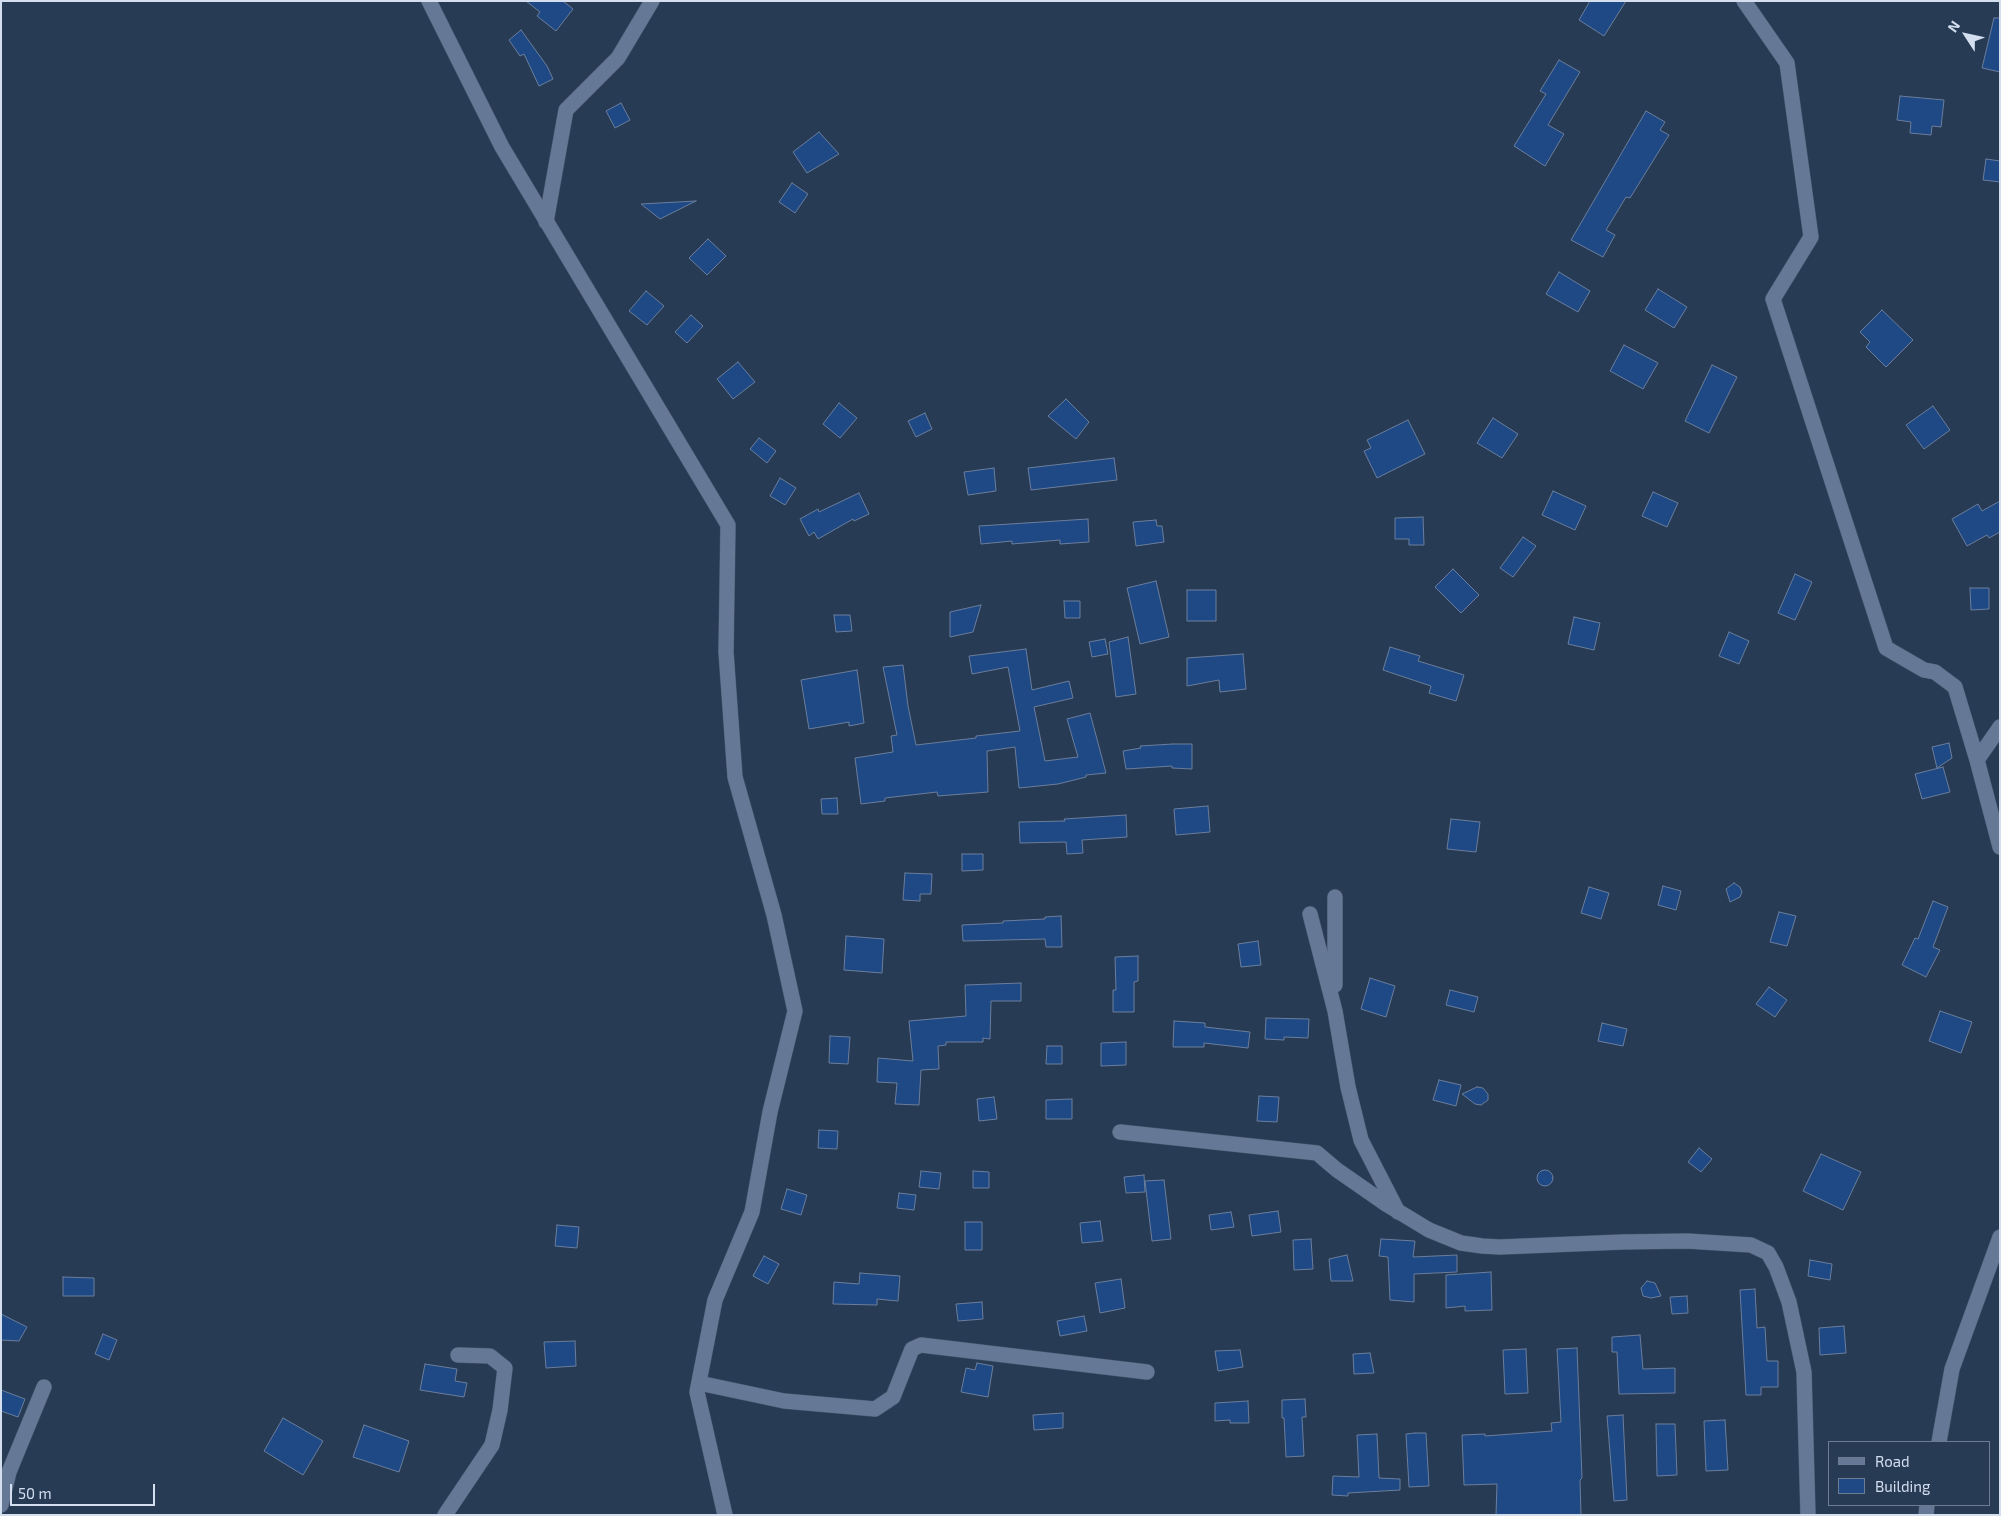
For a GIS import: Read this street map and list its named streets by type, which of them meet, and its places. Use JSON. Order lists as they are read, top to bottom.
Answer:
{
  "legend": ["Road", "Building"],
  "scale_bar": "50 m",
  "north": "top left"
}
